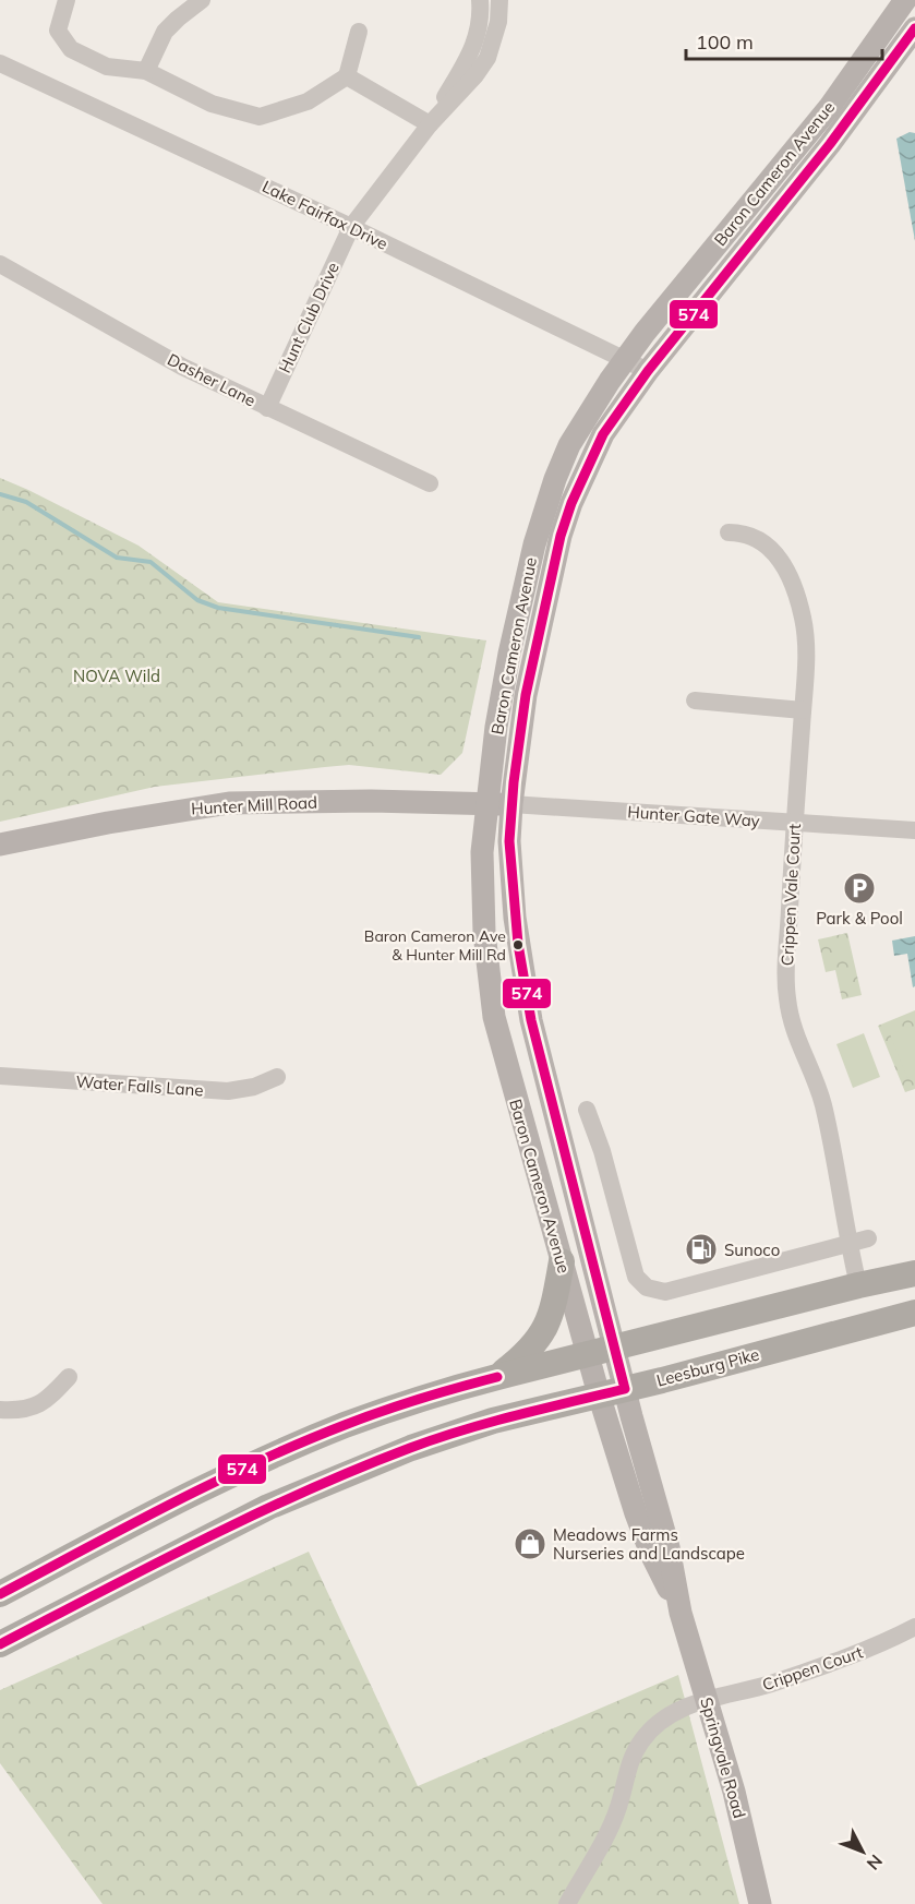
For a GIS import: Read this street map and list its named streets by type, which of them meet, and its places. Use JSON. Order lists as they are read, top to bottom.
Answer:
{
  "streets": {
    "highway": ["Leesburg Pike"],
    "main road": ["Baron Cameron Avenue", "Hunter Mill Road", "Springvale Road"],
    "street": [
      "Lake Fairfax Drive",
      "Hunt Club Drive",
      "Dasher Lane",
      "Hunter Gate Way",
      "Crippen Vale Court",
      "Water Falls Lane",
      "Crippen Court"
    ]
  },
  "crossings": [
    ["Baron Cameron Avenue", "Lake Fairfax Drive"],
    ["Baron Cameron Avenue", "Hunter Mill Road"],
    ["Baron Cameron Avenue", "Hunter Gate Way"],
    ["Baron Cameron Avenue", "Leesburg Pike"],
    ["Baron Cameron Avenue", "Springvale Road"],
    ["Lake Fairfax Drive", "Hunt Club Drive"],
    ["Hunt Club Drive", "Dasher Lane"],
    ["Hunter Mill Road", "Hunter Gate Way"],
    ["Hunter Gate Way", "Crippen Vale Court"],
    ["Leesburg Pike", "Springvale Road"],
    ["Crippen Court", "Springvale Road"]
  ],
  "parks": ["NOVA Wild"],
  "places": {
    "parking": ["Park & Pool"],
    "other": ["Baron Cameron Ave & Hunter Mill Rd"],
    "fuel station": ["Sunoco"],
    "shop": ["Meadows Farms Nurseries and Landscape"]
  },
  "lines": ["transit line 574"],
  "scale_bar": "100 m",
  "north": "bottom right"
}
